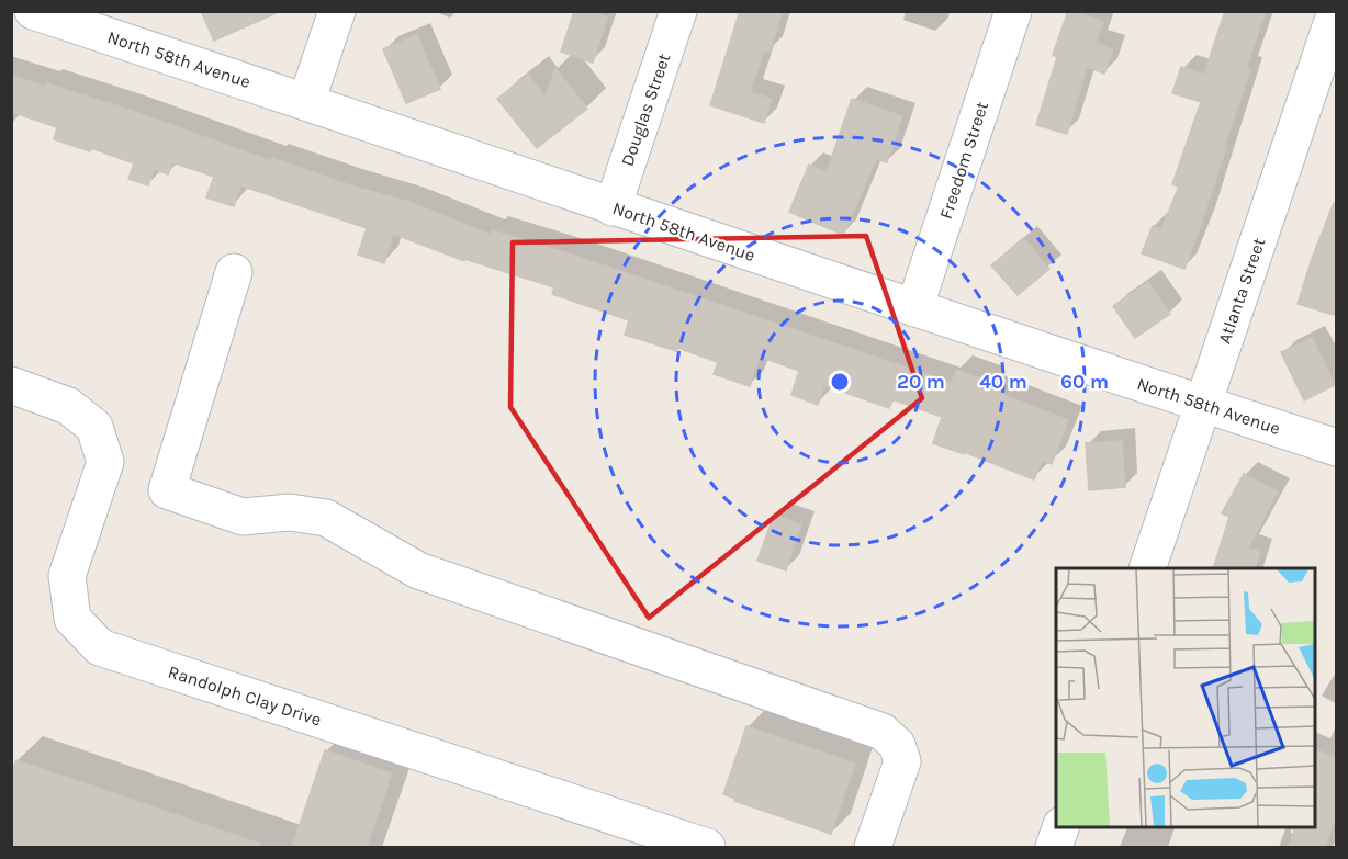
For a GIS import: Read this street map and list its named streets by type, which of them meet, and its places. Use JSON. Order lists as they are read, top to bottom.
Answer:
{
  "streets": {
    "street": [
      "North 58th Avenue",
      "Douglas Street",
      "Freedom Street",
      "Atlanta Street",
      "Randolph Clay Drive"
    ]
  },
  "crossings": [
    ["North 58th Avenue", "Douglas Street"],
    ["North 58th Avenue", "Freedom Street"],
    ["North 58th Avenue", "Atlanta Street"]
  ],
  "rings": ["20 m", "40 m", "60 m"]
}
